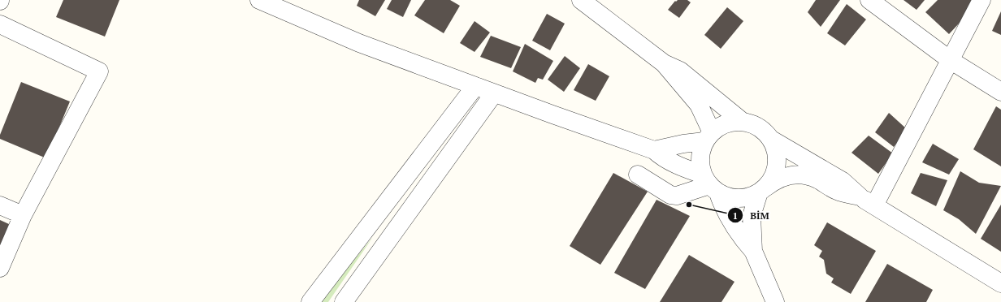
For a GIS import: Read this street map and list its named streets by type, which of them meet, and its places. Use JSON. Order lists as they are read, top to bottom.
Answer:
{
  "places": ["BİM"]
}
